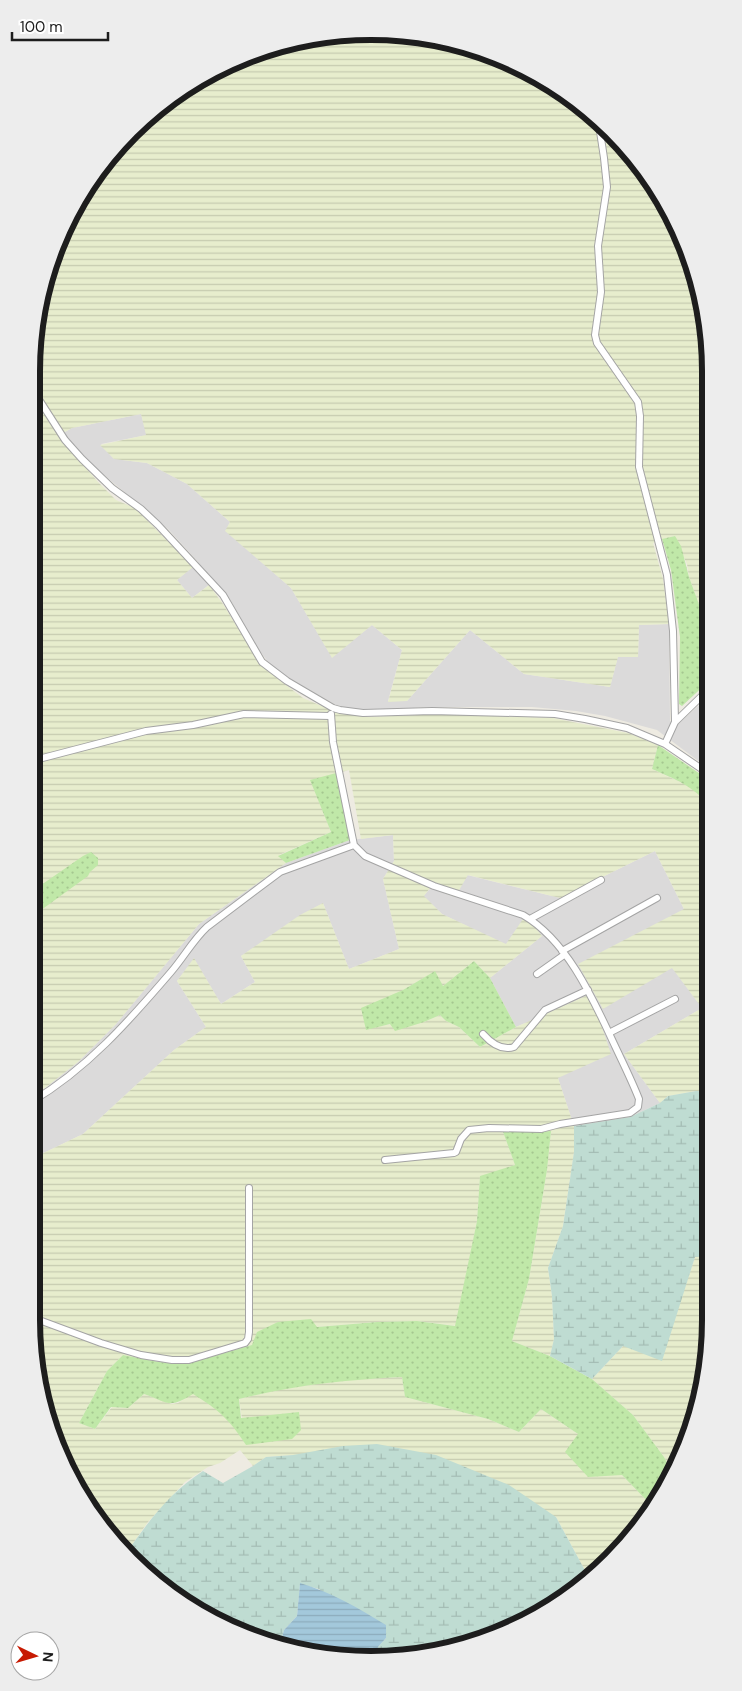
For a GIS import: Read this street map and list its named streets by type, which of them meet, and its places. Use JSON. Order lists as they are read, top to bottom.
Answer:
{
  "scale_bar": "100 m",
  "north": "right"
}
